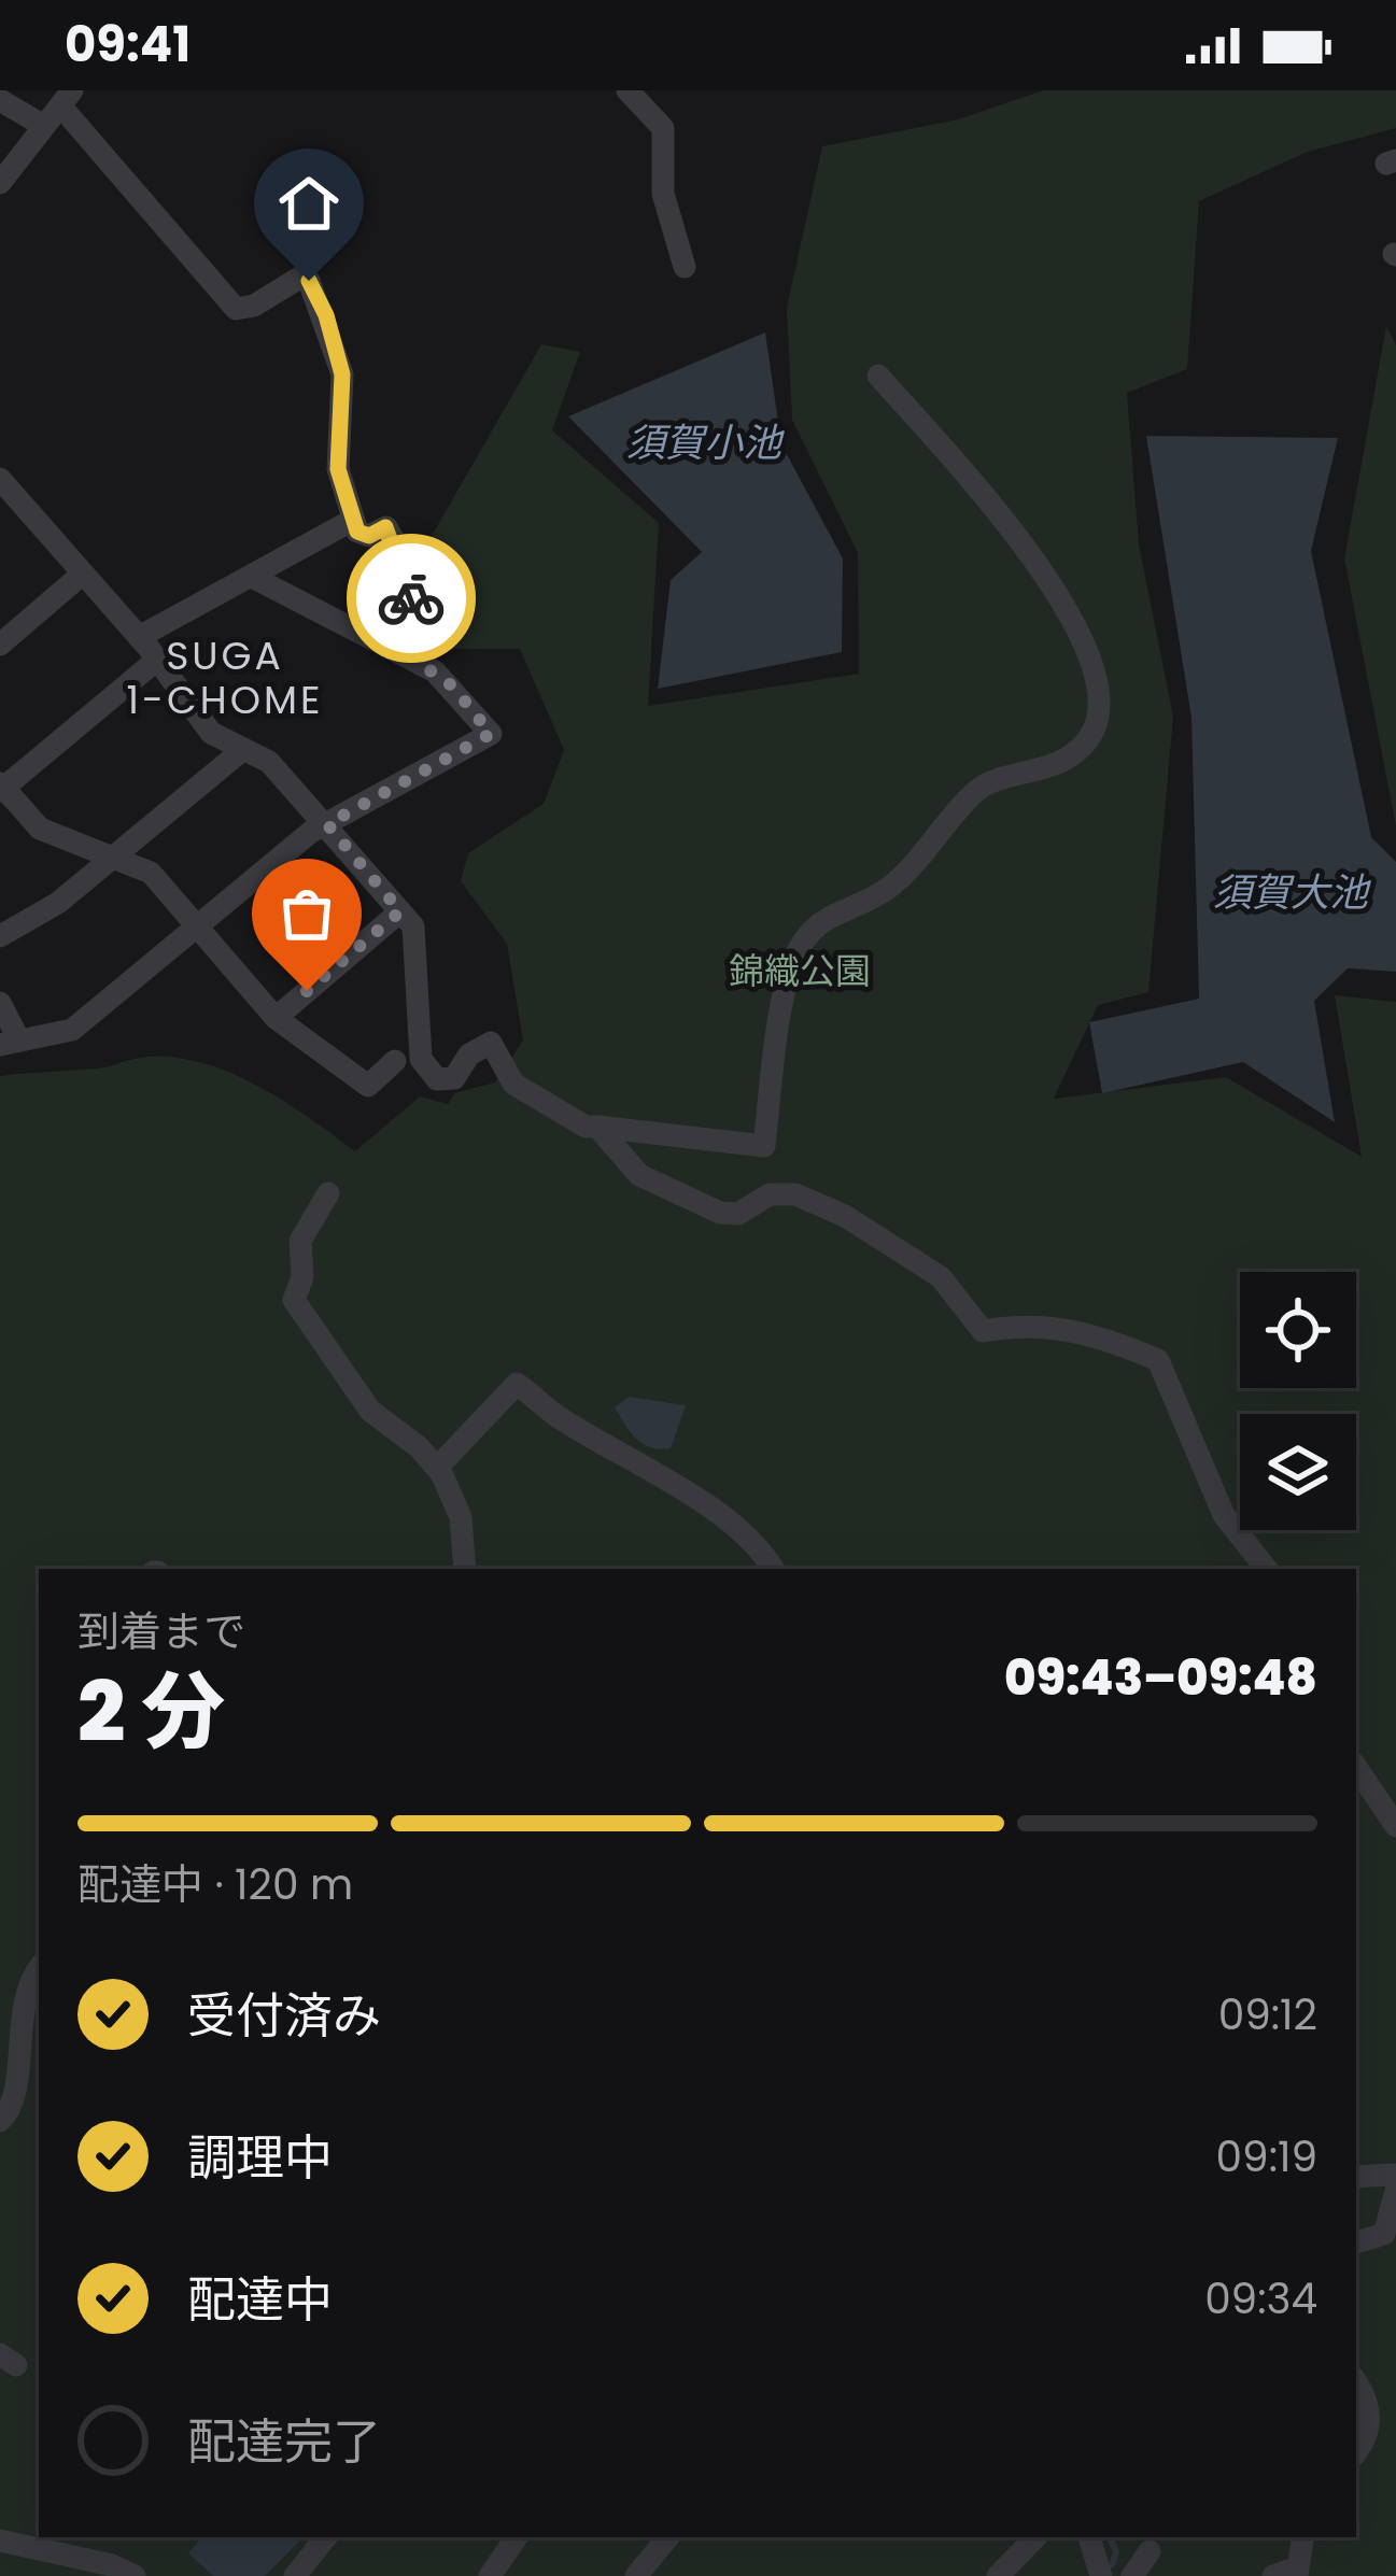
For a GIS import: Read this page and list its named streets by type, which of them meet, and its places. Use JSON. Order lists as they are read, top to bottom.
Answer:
{
  "districts": ["SUGA 1-CHOME"],
  "water": ["須賀小池", "須賀大池"],
  "parks": ["錦織公園"],
  "page": {
    "status": "09:41",
    "heading": ["2 分", "到着まで", "09:43–09:48"],
    "bar": "配達中 · 120 m",
    "list": [
      ["受付済み", "09:12"],
      ["調理中", "09:19"],
      ["配達中", "09:34"],
      "配達完了"
    ]
  }
}
